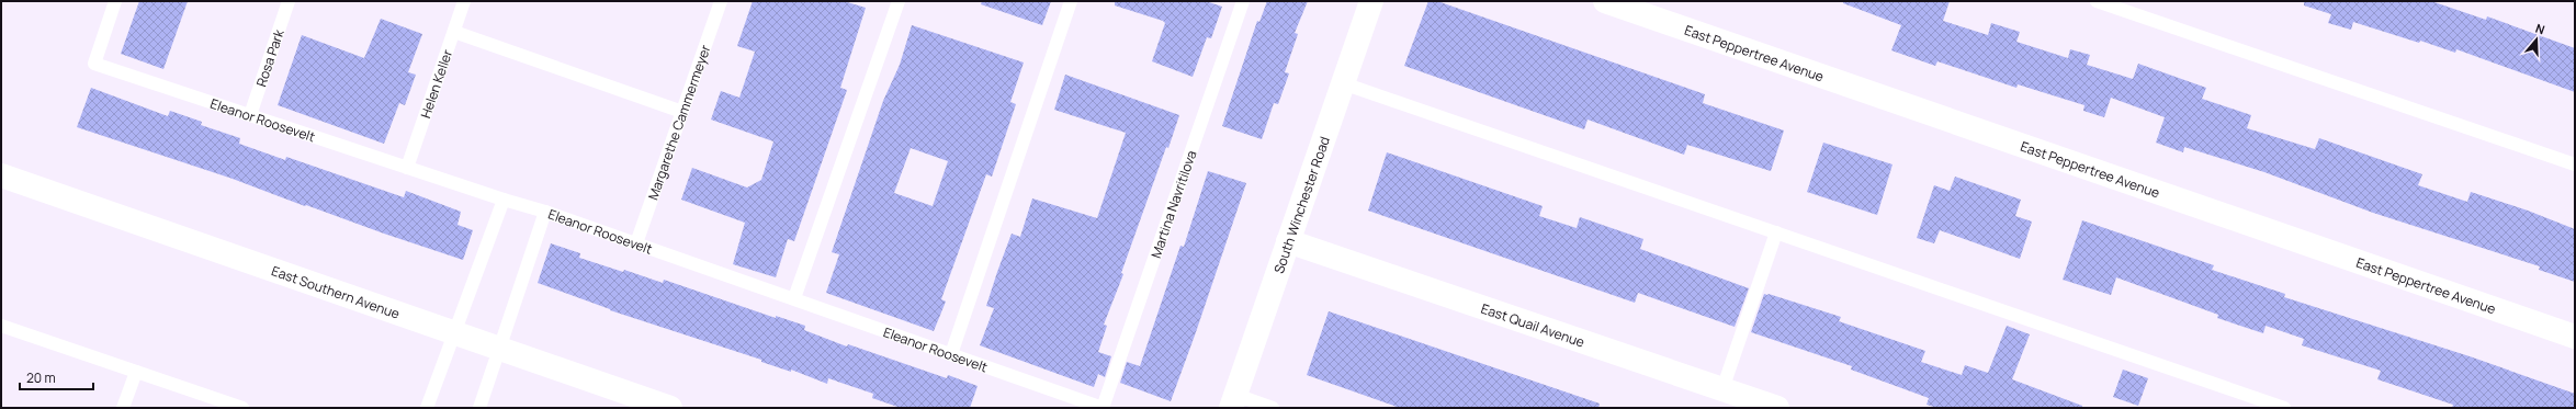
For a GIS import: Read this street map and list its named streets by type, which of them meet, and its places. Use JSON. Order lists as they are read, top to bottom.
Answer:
{
  "streets": {
    "street": [
      "East Peppertree Avenue",
      "South Winchester Road",
      "East Southern Avenue",
      "East Quail Avenue"
    ],
    "lane": [
      "Rosa Park",
      "Helen Keller",
      "Eleanor Roosevelt",
      "Margarethe Cammermeyer",
      "Martina Navritilova"
    ]
  },
  "crossings": [
    ["Rosa Park", "Eleanor Roosevelt"],
    ["Helen Keller", "Eleanor Roosevelt"],
    ["Eleanor Roosevelt", "Margarethe Cammermeyer"],
    ["Eleanor Roosevelt", "Martina Navritilova"],
    ["South Winchester Road", "East Quail Avenue"]
  ],
  "scale_bar": "20 m",
  "north": "top"
}
